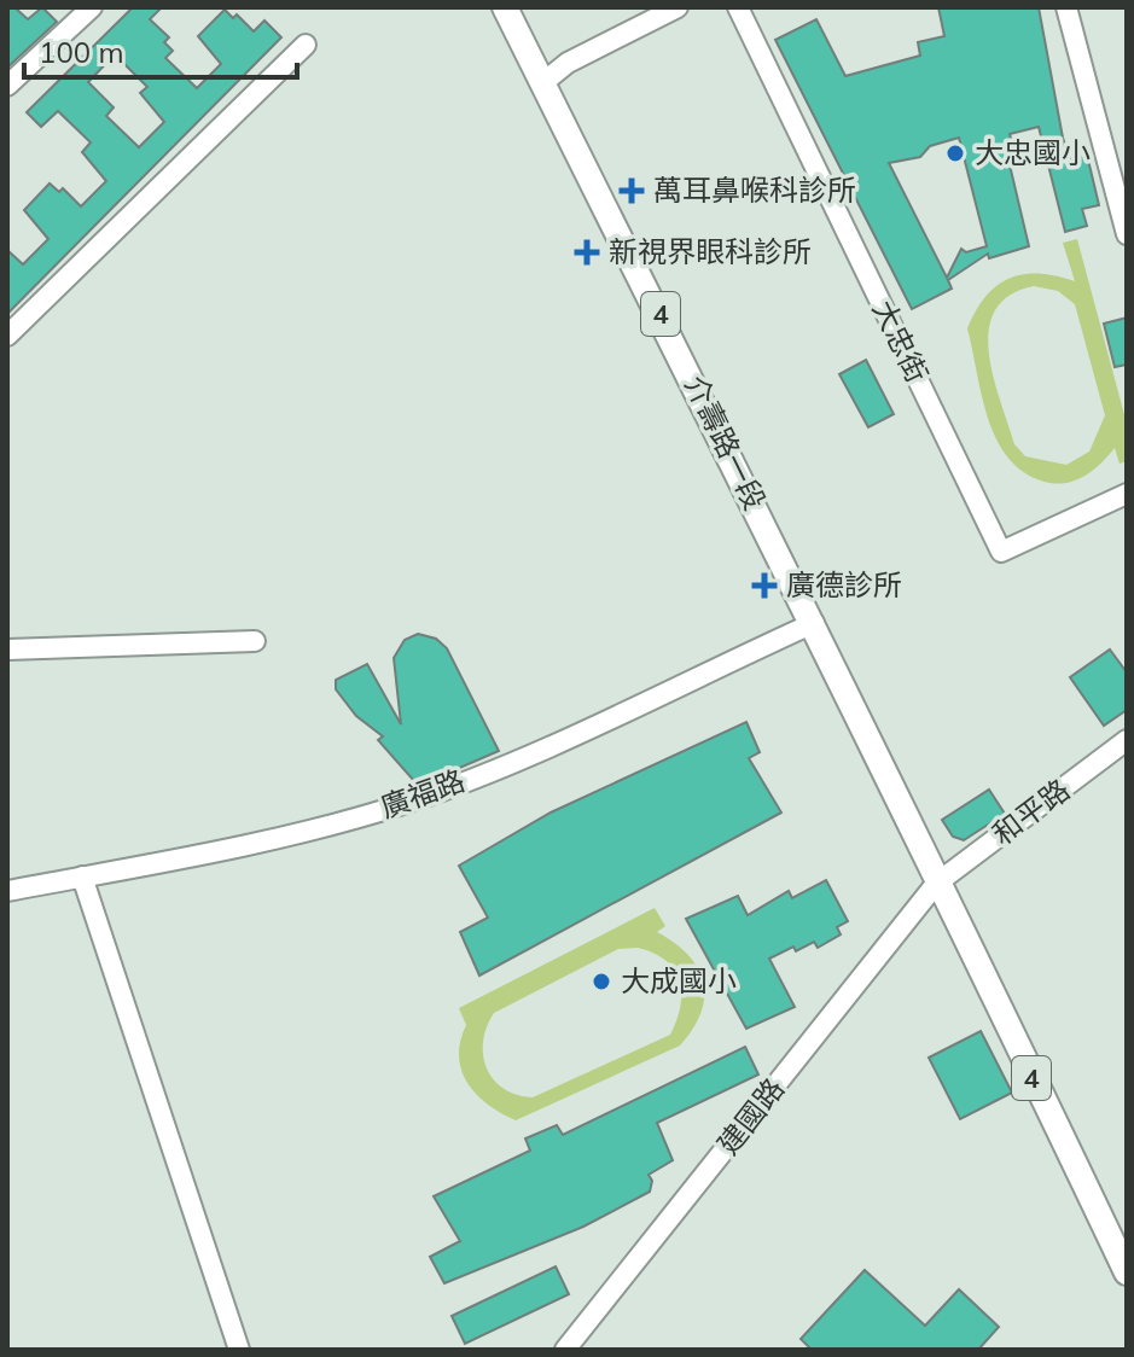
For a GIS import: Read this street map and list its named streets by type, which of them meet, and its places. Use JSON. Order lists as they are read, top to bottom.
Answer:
{
  "streets": {
    "main road": ["4", "介壽路一段"],
    "street": [
      "大忠街",
      "廣福路",
      "和平路",
      "建國路"
    ]
  },
  "crossings": [
    ["4", "介壽路一段"],
    ["4", "和平路"],
    ["4", "建國路"],
    ["介壽路一段", "廣福路"],
    ["介壽路一段", "和平路"],
    ["介壽路一段", "建國路"],
    ["和平路", "建國路"]
  ],
  "places": {
    "other": ["大忠國小", "大成國小"],
    "health": ["萬耳鼻喉科診所", "新視界眼科診所", "廣德診所"]
  },
  "scale_bar": "100 m"
}
